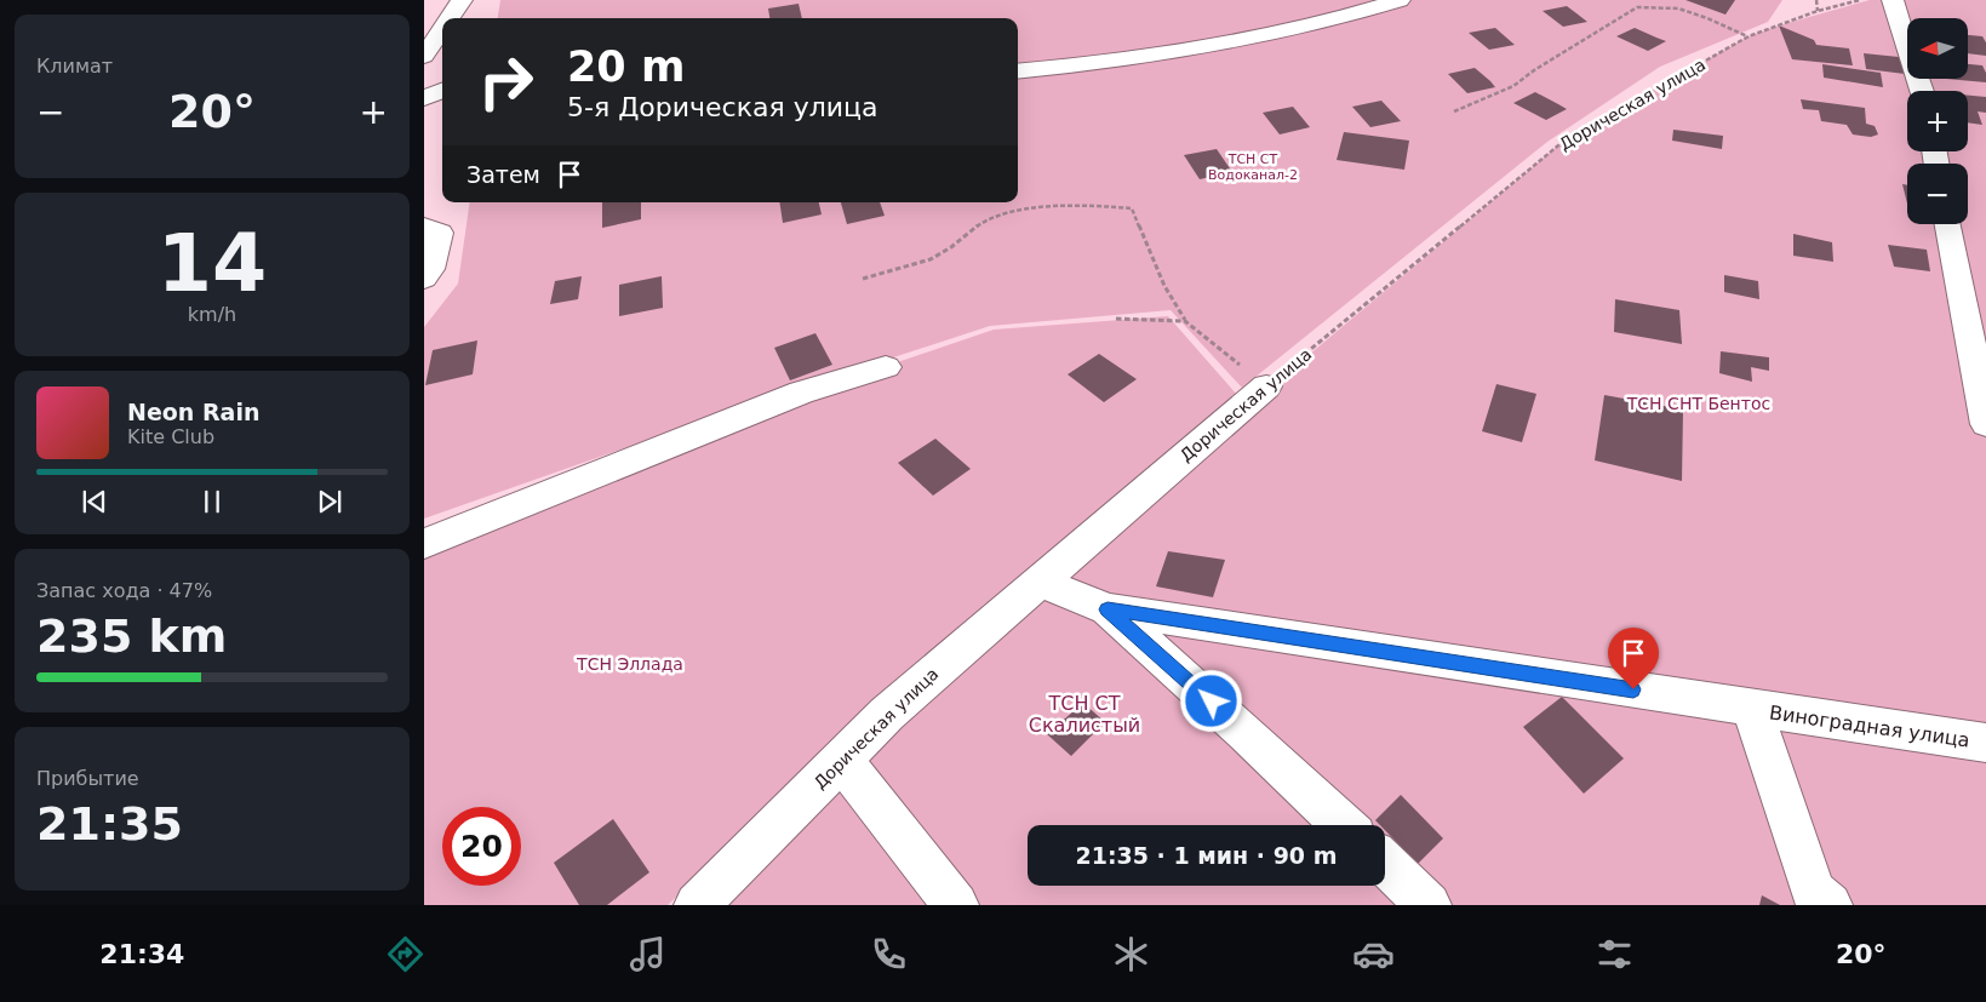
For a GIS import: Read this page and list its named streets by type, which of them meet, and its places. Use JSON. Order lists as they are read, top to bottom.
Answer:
{
  "streets": {
    "lane": ["Дорическая улица", "Виноградная улица"]
  },
  "parks": [
    "ТСН СТ Водоканал-2",
    "ТСН СНТ Бентос",
    "ТСН Эллада",
    "ТСН СТ Скалистый"
  ],
  "north": "left",
  "page": {
    "tile": [
      "Климат",
      ["14", "km/h"],
      ["Запас хода · 47%", "235 km"],
      ["Прибытие", "21:35"]
    ],
    "map_buttons": ["+", "−"],
    "turn": ["20 m", "5-я Дорическая улица"],
    "heat": ["−", "20°", "+"],
    "then": "Затем",
    "song": ["Neon Rain", "Kite Club"],
    "limit": "20",
    "trip": "21:35 · 1 мин · 90 m",
    "tabs": ["21:34", "20°"]
  }
}
